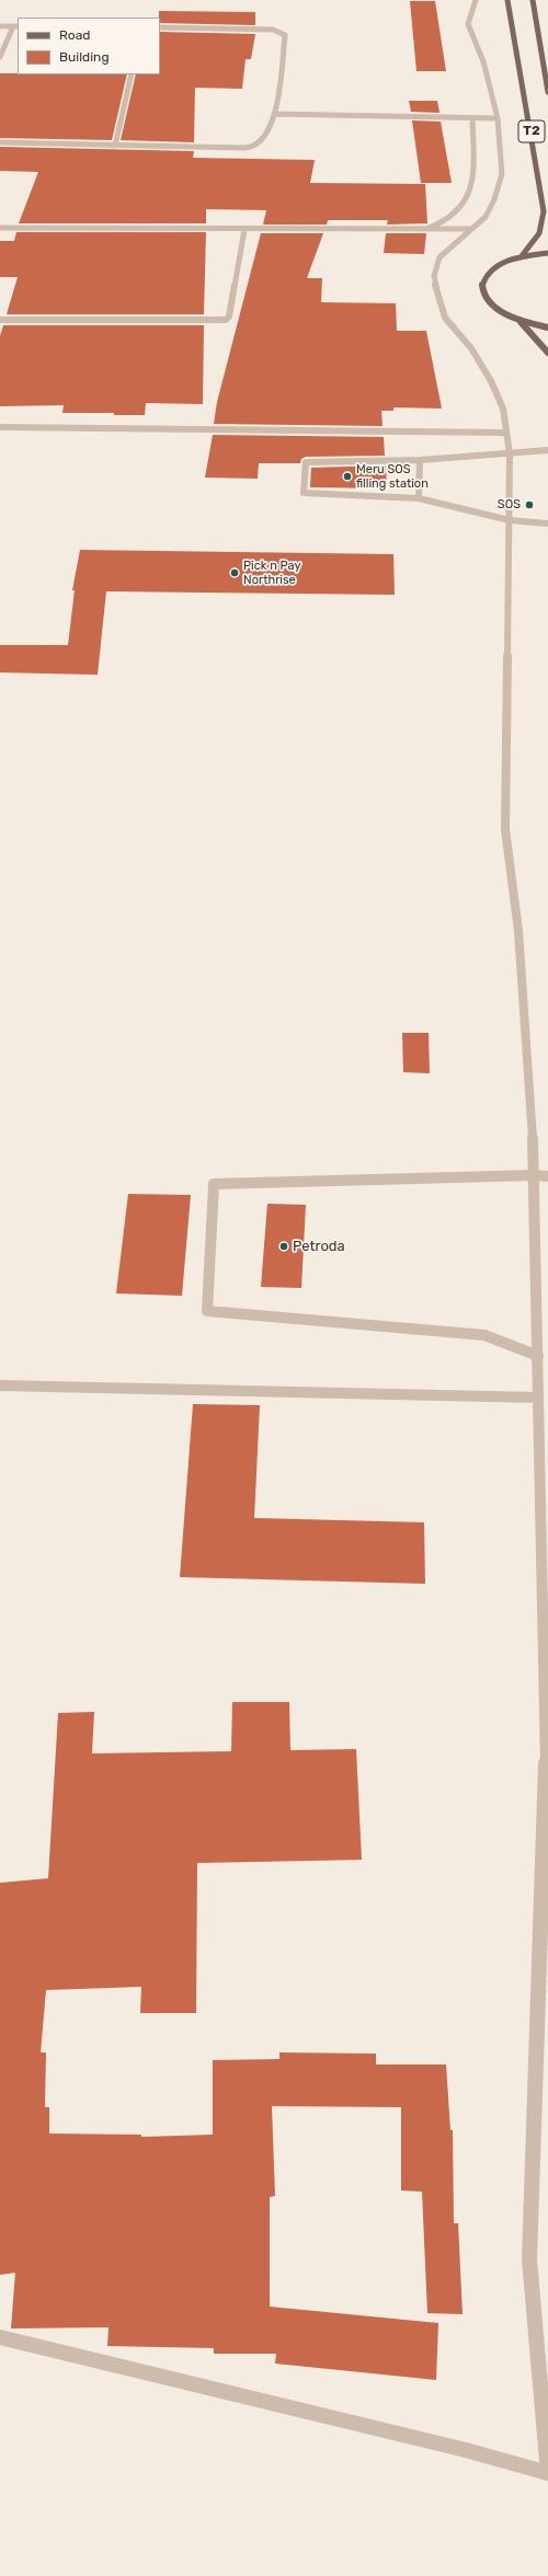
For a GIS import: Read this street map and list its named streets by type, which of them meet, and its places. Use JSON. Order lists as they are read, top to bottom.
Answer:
{
  "streets": {
    "main road": ["T2"]
  },
  "places": [
    "Meru SOS filling station",
    "SOS",
    "Pick n Pay Northrise",
    "Petroda"
  ],
  "legend": ["Road", "Building"]
}
